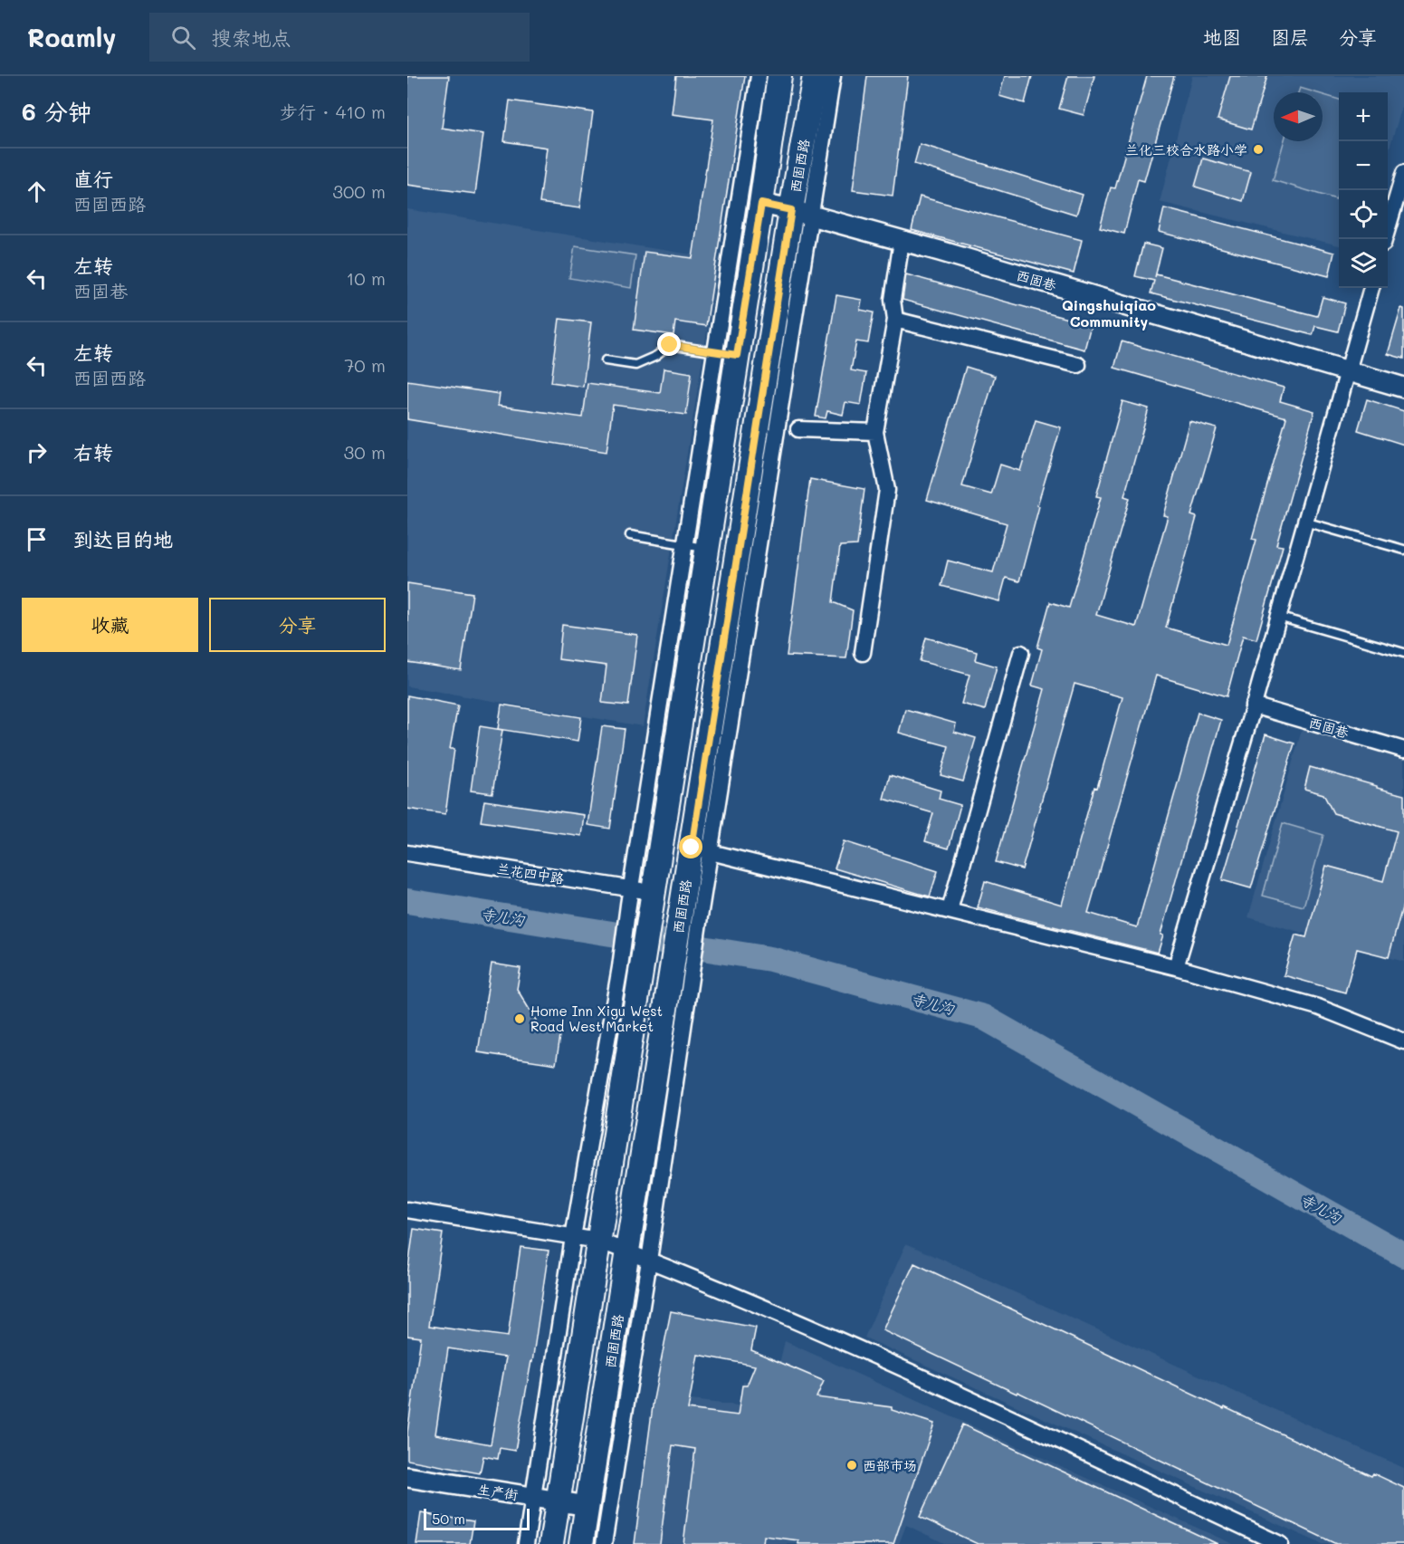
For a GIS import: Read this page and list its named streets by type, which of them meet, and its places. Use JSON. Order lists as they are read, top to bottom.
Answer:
{
  "streets": {
    "main road": ["西固西路"],
    "street": ["西固巷", "兰花四中路", "生产街"]
  },
  "crossings": [
    ["西固西路", "西固巷"],
    ["西固西路", "生产街"]
  ],
  "districts": ["Qingshuiqiao Community"],
  "water": ["寺儿沟"],
  "places": ["兰化三校合水路小学", "Home Inn Xigu West Road West Market", "西部市场"],
  "scale_bar": "50 m",
  "north": "left",
  "page": {
    "header": "Roamly",
    "search": "搜索地点",
    "nav": ["地图", "图层", "分享"],
    "heading": ["6 分钟", "步行 · 410 m"],
    "map_buttons": ["+", "−"],
    "list": [
      ["直行", "西固西路", "300 m"],
      ["左转", "西固巷", "10 m"],
      ["左转", "西固西路", "70 m"],
      ["右转", "30 m"],
      "到达目的地"
    ],
    "buttons": ["收藏", "分享"],
    "scale": "50 m"
  }
}
